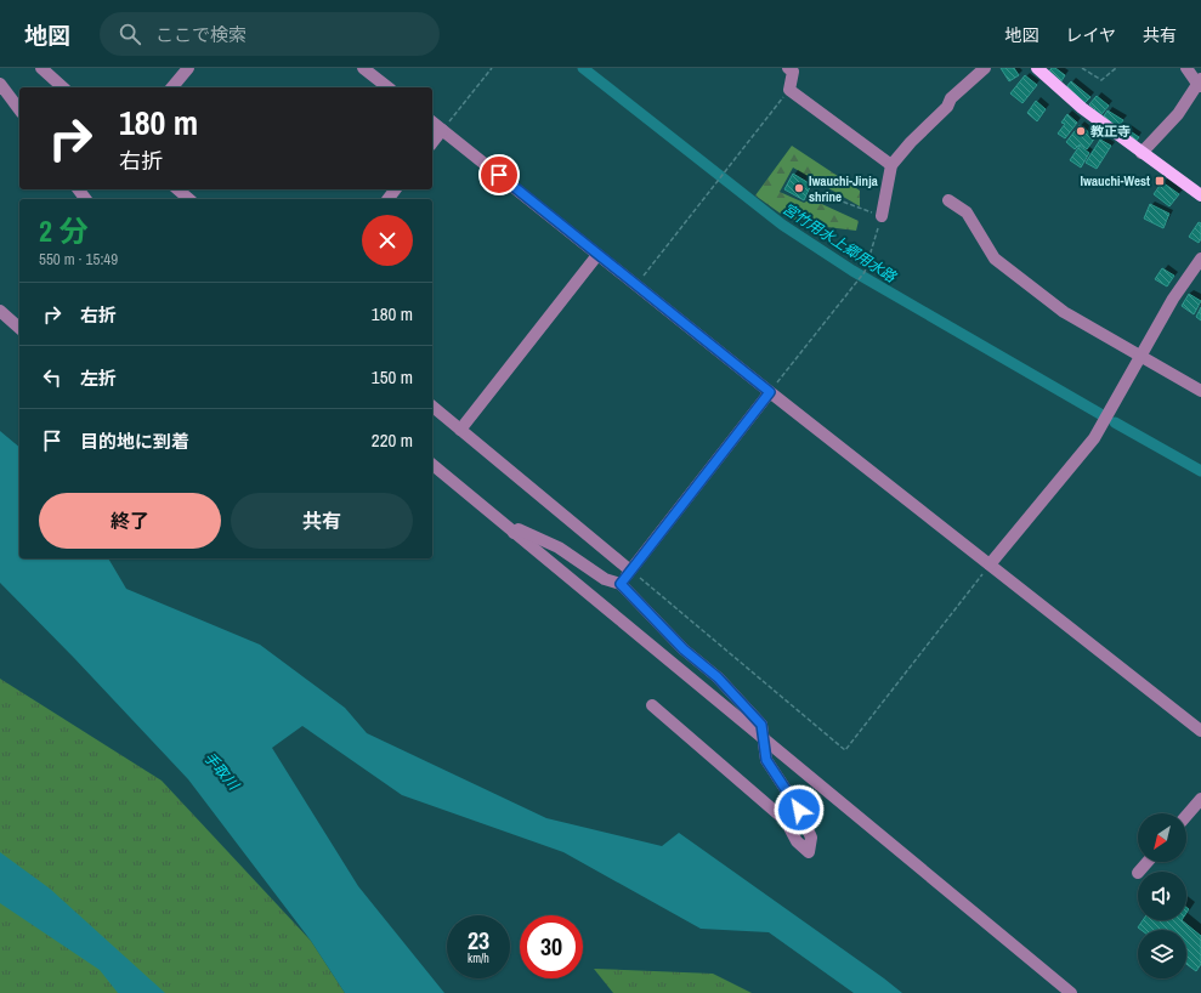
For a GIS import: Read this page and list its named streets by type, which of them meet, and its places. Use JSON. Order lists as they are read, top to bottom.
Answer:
{
  "water": ["宮竹用水上郷用水路", "手取川"],
  "places": {
    "other": ["教正寺", "Iwauchi-Jinja shrine"],
    "transit": ["Iwauchi-West"]
  },
  "north": "bottom left",
  "page": {
    "header": "地図",
    "search": "ここで検索",
    "nav": ["地図", "レイヤ", "共有"],
    "turn": ["180 m", "右折"],
    "heading": ["2 分", "550 m · 15:49"],
    "list": [
      {
        "name": "右折",
        "value": "180 m"
      },
      {
        "name": "左折",
        "value": "150 m"
      },
      {
        "name": "目的地に到着",
        "value": "220 m"
      }
    ],
    "buttons": ["終了", "共有"],
    "speed": "23 km/h",
    "limit": "30"
  }
}
